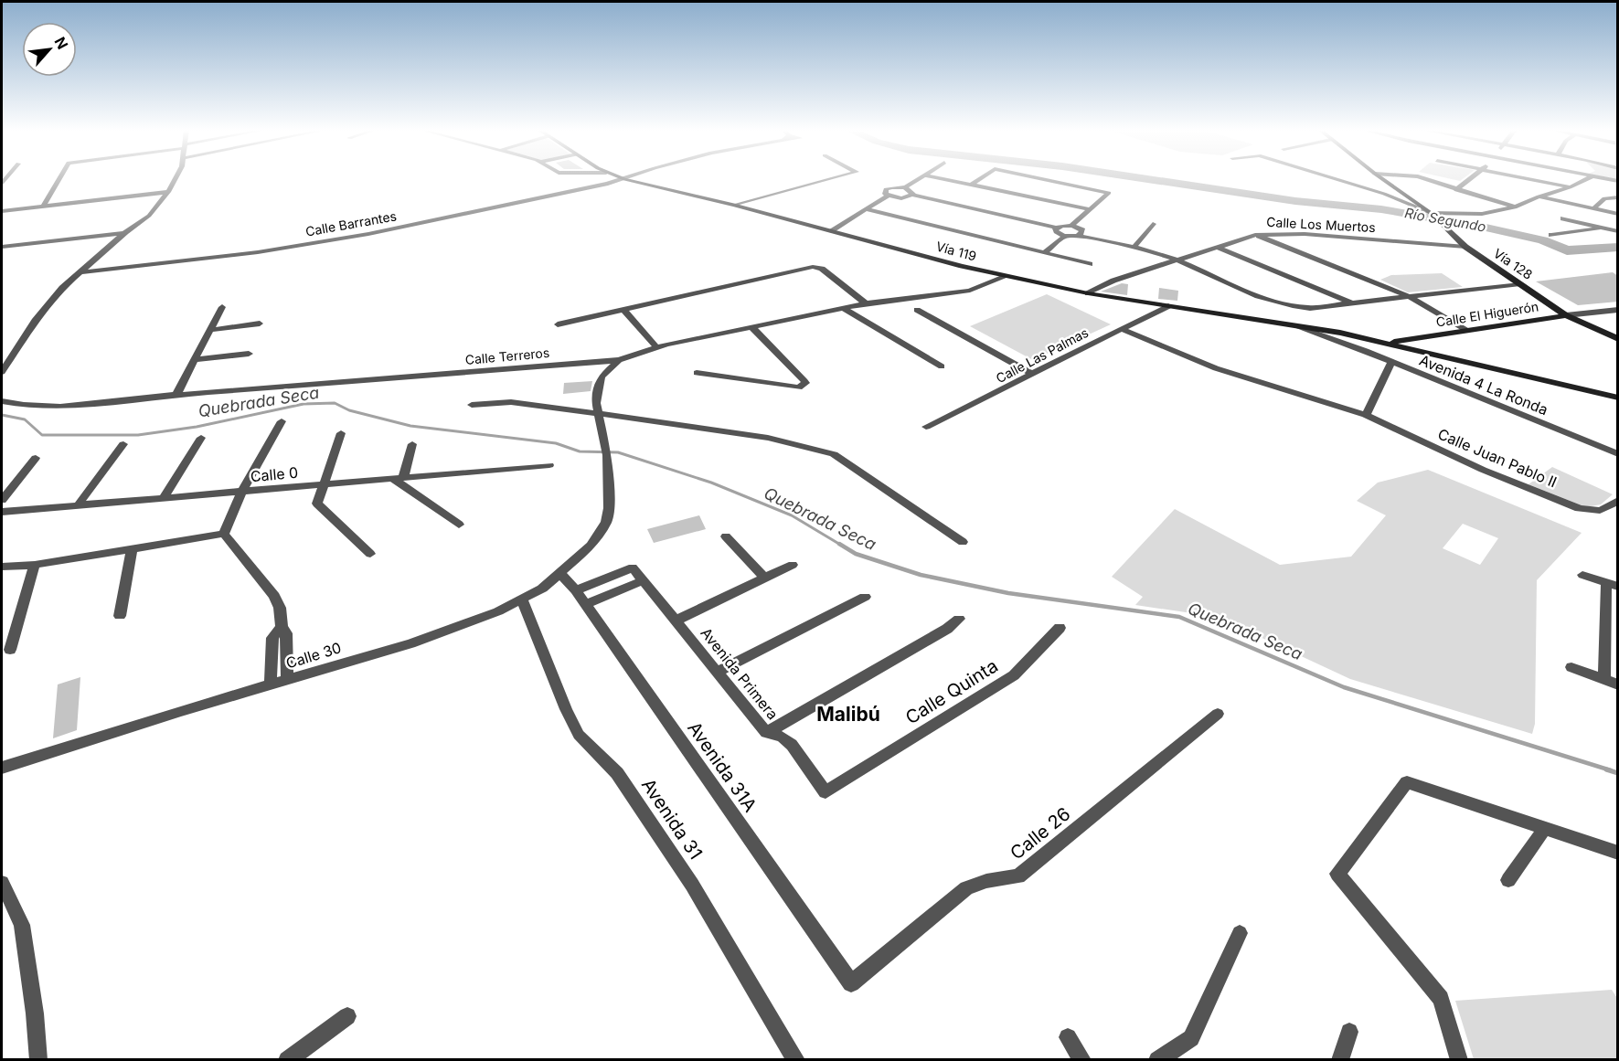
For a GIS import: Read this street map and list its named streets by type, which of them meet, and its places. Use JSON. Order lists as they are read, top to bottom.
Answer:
{
  "streets": {
    "main road": ["Vía 119", "Vía 128", "Calle El Higuerón"],
    "street": [
      "Calle Barrantes",
      "Calle Los Muertos",
      "Calle Las Palmas",
      "Calle Terreros",
      "Avenida 4 La Ronda",
      "Calle Juan Pablo II",
      "Calle 0",
      "Calle 30",
      "Avenida Primera",
      "Calle Quinta",
      "Avenida 31A",
      "Avenida 31",
      "Calle 26"
    ]
  },
  "crossings": [
    ["Calle Barrantes", "Vía 119"],
    ["Calle Los Muertos", "Vía 119"],
    ["Calle Los Muertos", "Vía 128"],
    ["Vía 119", "Calle Las Palmas"],
    ["Vía 119", "Calle Terreros"],
    ["Vía 119", "Avenida 4 La Ronda"],
    ["Vía 128", "Calle El Higuerón"],
    ["Calle Las Palmas", "Calle Juan Pablo II"],
    ["Calle 30", "Avenida 31A"],
    ["Calle 30", "Avenida 31"],
    ["Avenida Primera", "Calle Quinta"],
    ["Avenida Primera", "Avenida 31A"],
    ["Avenida 31A", "Calle 26"]
  ],
  "districts": ["Malibú"],
  "water": ["Río Segundo", "Quebrada Seca"],
  "north": "top right"
}
